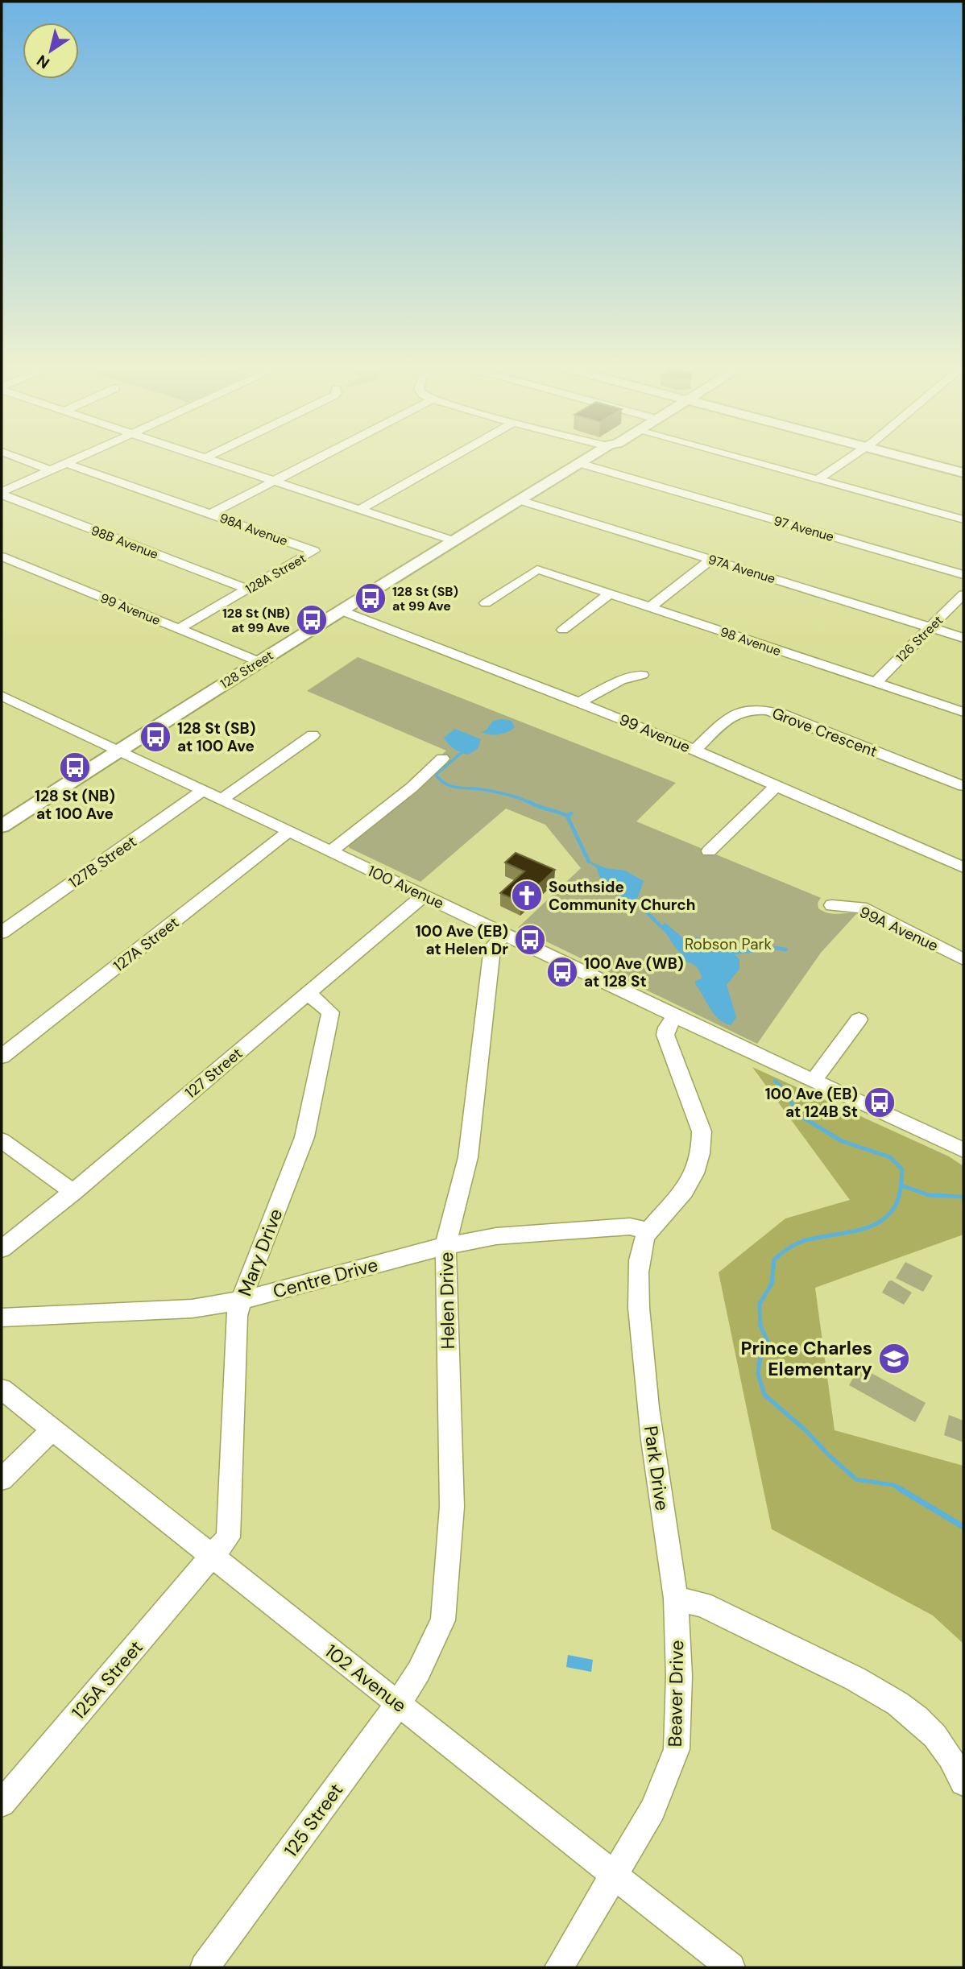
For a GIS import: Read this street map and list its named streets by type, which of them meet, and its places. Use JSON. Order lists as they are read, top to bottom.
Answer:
{
  "streets": {
    "main road": ["128 Street"],
    "street": [
      "97 Avenue",
      "98A Avenue",
      "98B Avenue",
      "97A Avenue",
      "128A Street",
      "99 Avenue",
      "126 Street",
      "98 Avenue",
      "Grove Crescent",
      "127B Street",
      "100 Avenue",
      "99A Avenue",
      "127A Street",
      "127 Street",
      "Mary Drive",
      "Centre Drive",
      "Helen Drive",
      "Park Drive",
      "102 Avenue",
      "125A Street",
      "Beaver Drive",
      "125 Street"
    ]
  },
  "crossings": [
    ["97 Avenue", "128 Street"],
    ["98A Avenue", "128A Street"],
    ["98B Avenue", "128A Street"],
    ["97A Avenue", "126 Street"],
    ["97A Avenue", "128 Street"],
    ["128A Street", "99 Avenue"],
    ["99 Avenue", "128 Street"],
    ["99 Avenue", "Grove Crescent"],
    ["126 Street", "98 Avenue"],
    ["128 Street", "100 Avenue"],
    ["127B Street", "100 Avenue"],
    ["100 Avenue", "127A Street"],
    ["100 Avenue", "127 Street"],
    ["100 Avenue", "Helen Drive"],
    ["127 Street", "Mary Drive"],
    ["Mary Drive", "Centre Drive"],
    ["Mary Drive", "102 Avenue"],
    ["Mary Drive", "125A Street"],
    ["Centre Drive", "Helen Drive"],
    ["Centre Drive", "Park Drive"],
    ["Helen Drive", "125 Street"],
    ["Park Drive", "Beaver Drive"],
    ["102 Avenue", "125A Street"],
    ["102 Avenue", "Beaver Drive"],
    ["102 Avenue", "125 Street"]
  ],
  "parks": ["Robson Park"],
  "places": {
    "bus stop": [
      "128 St (SB) at 99 Ave",
      "128 St (NB) at 99 Ave",
      "128 St (SB) at 100 Ave",
      "128 St (NB) at 100 Ave",
      "100 Ave (EB) at Helen Dr",
      "100 Ave (WB) at 128 St",
      "100 Ave (EB) at 124B St"
    ],
    "church": ["Southside Community Church"],
    "school or university": ["Prince Charles Elementary"]
  },
  "north": "bottom left"
}
